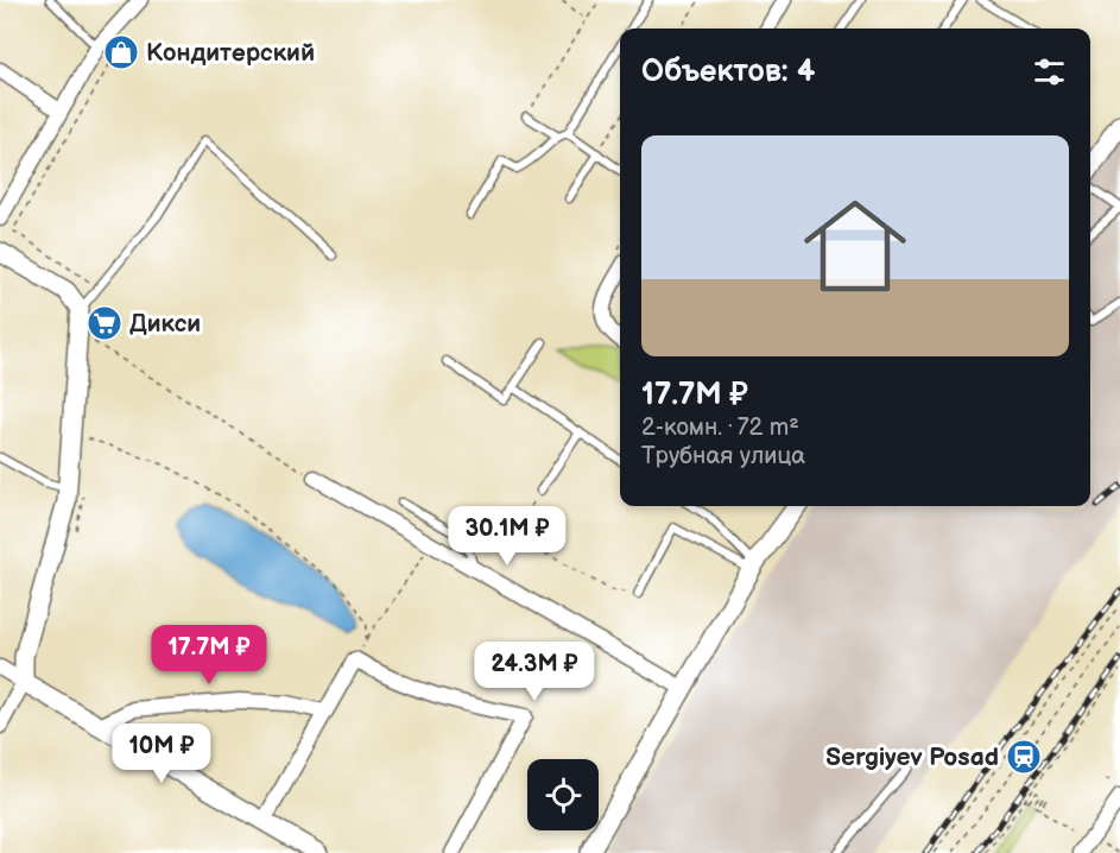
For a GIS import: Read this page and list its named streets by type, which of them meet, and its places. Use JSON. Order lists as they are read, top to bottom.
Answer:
{
  "places": {
    "shop": ["Кондитерский"],
    "supermarket": ["Дикси"],
    "station": ["Sergiyev Posad"]
  },
  "page": {
    "heading": "Объектов: 4",
    "list": [
      {
        "name": "17.7M ₽",
        "note": "2-комн. · 72 m² · Трубная улица"
      }
    ],
    "price": [
      "30.1M ₽",
      "17.7M ₽",
      "24.3M ₽",
      "10M ₽"
    ]
  }
}
